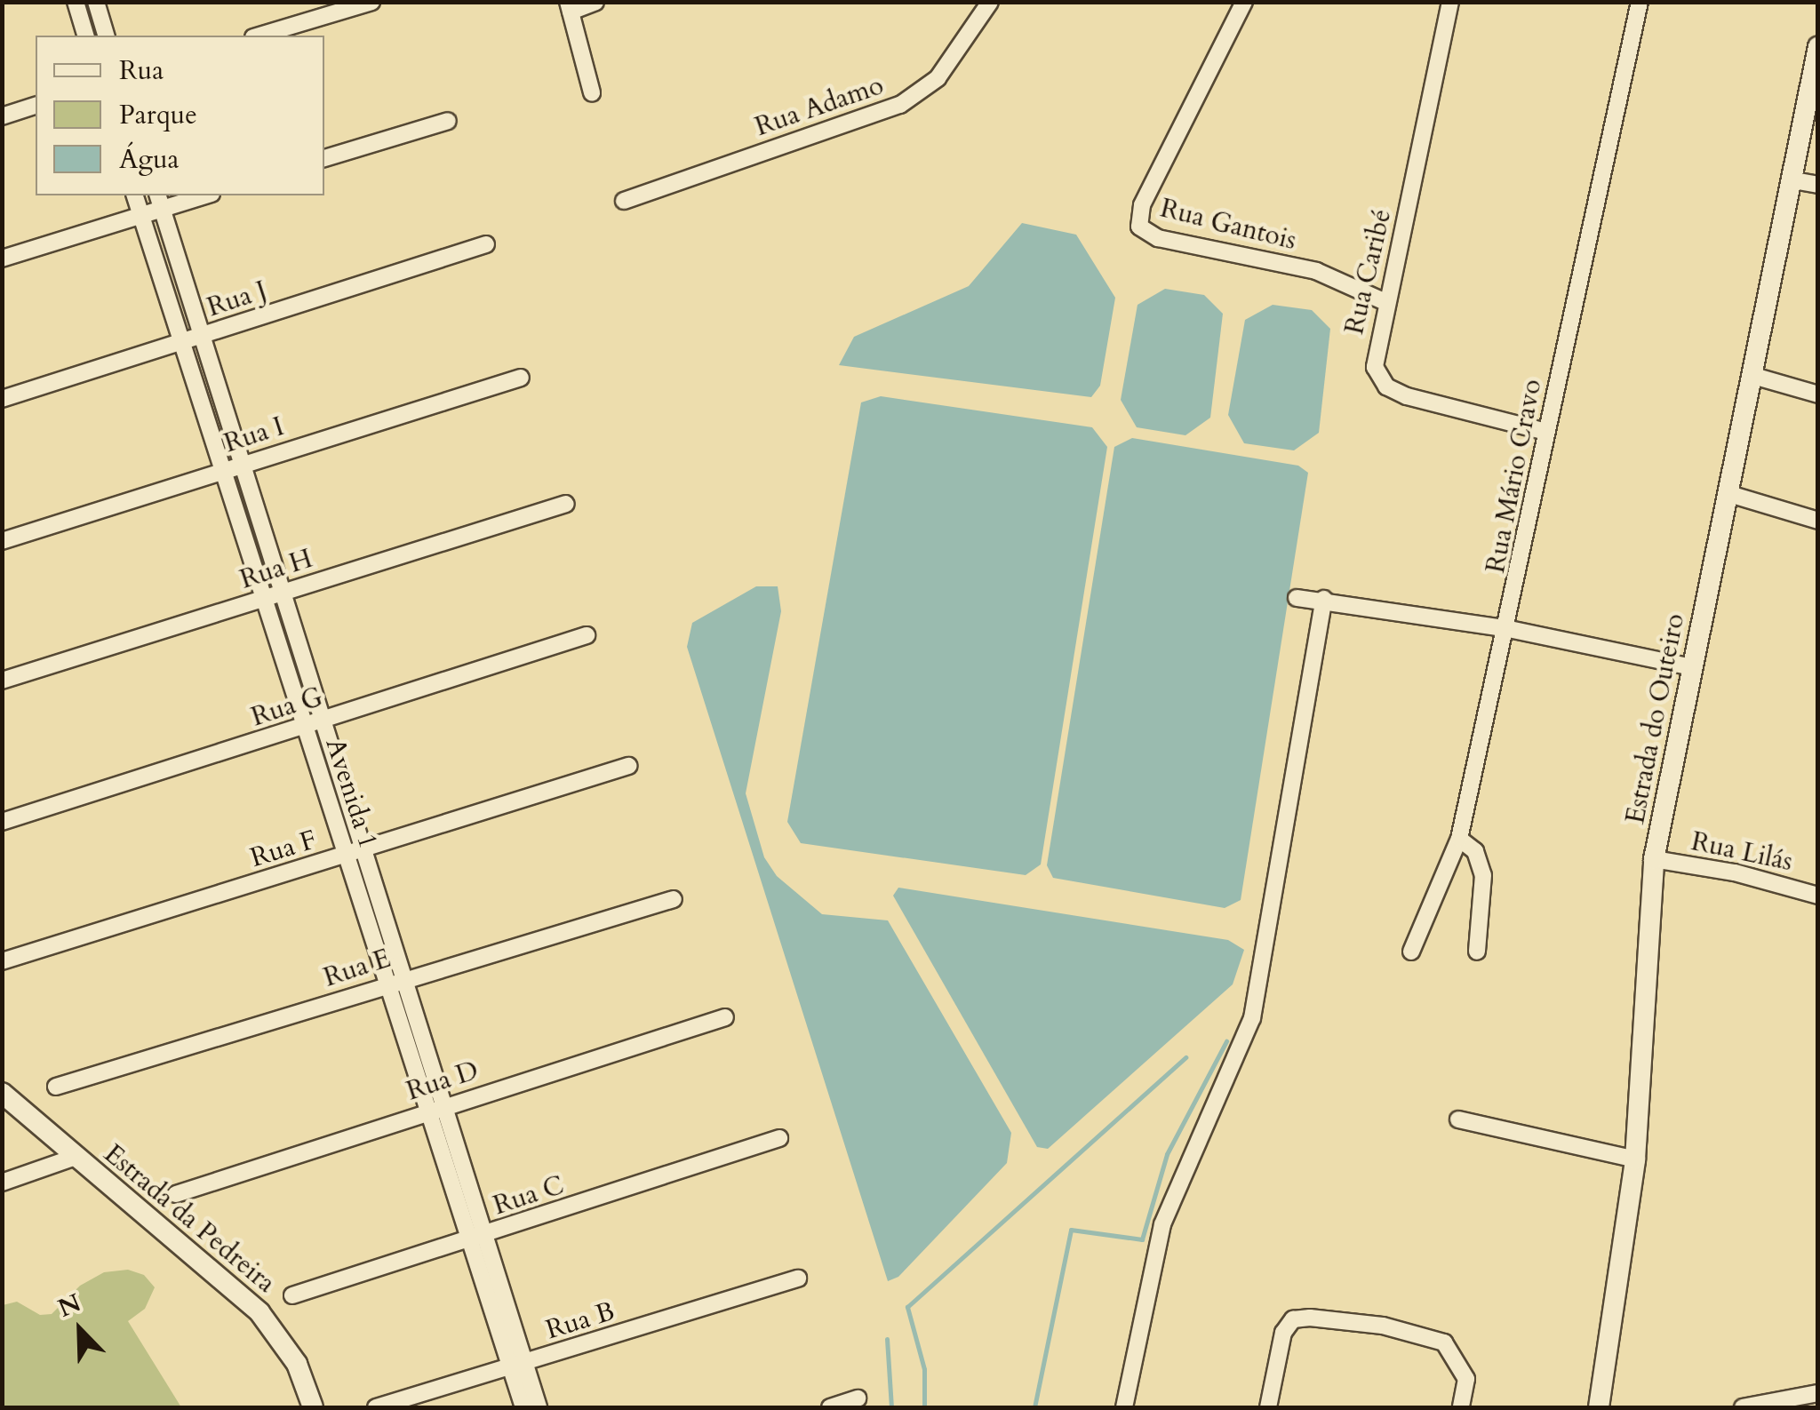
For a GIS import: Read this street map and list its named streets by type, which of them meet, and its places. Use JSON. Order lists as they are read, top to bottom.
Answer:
{
  "streets": {
    "street": [
      "Rua Adamo",
      "Rua Gantois",
      "Rua Caribé",
      "Rua J",
      "Rua I",
      "Rua Mário Cravo",
      "Rua H",
      "Rua G",
      "Estrada do Outeiro",
      "Avenida 1",
      "Rua F",
      "Rua Lilás",
      "Rua E",
      "Rua D",
      "Rua C",
      "Estrada da Pedreira",
      "Rua B"
    ]
  },
  "crossings": [
    ["Rua Gantois", "Rua Caribé"],
    ["Rua Caribé", "Rua Mário Cravo"],
    ["Rua J", "Avenida 1"],
    ["Rua I", "Avenida 1"],
    ["Rua H", "Avenida 1"],
    ["Rua G", "Avenida 1"],
    ["Estrada do Outeiro", "Rua Lilás"],
    ["Avenida 1", "Rua F"],
    ["Avenida 1", "Rua E"],
    ["Avenida 1", "Rua D"],
    ["Avenida 1", "Rua C"],
    ["Avenida 1", "Rua B"]
  ],
  "legend": ["Rua", "Parque", "Água"],
  "north": "top left"
}
